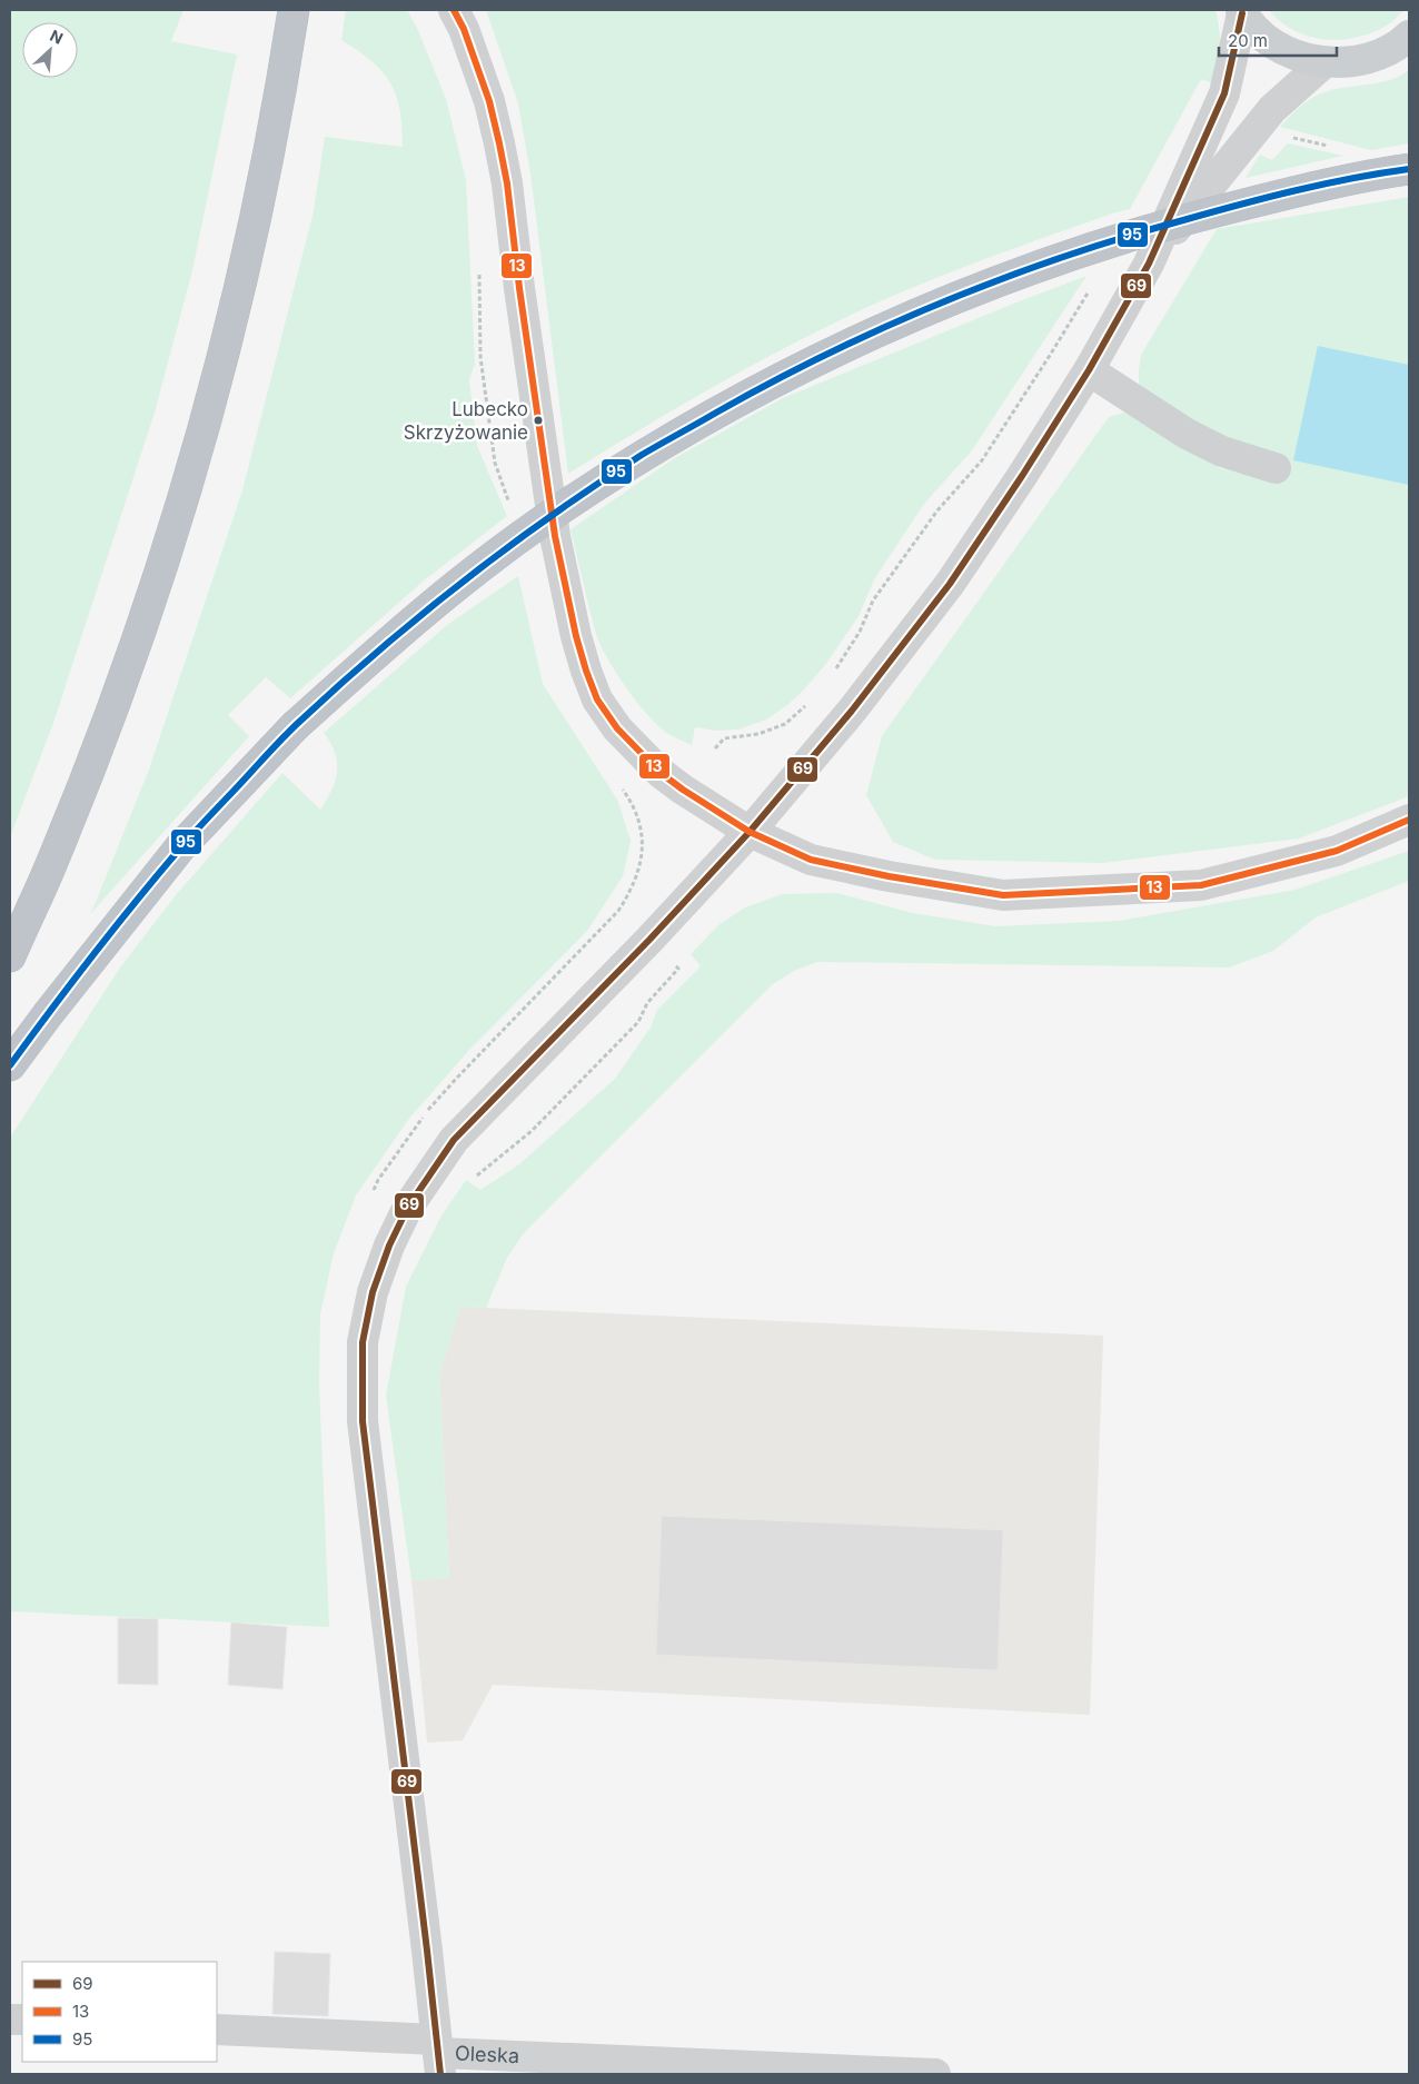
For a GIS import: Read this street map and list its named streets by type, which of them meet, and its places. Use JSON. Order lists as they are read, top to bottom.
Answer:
{
  "streets": {
    "street": ["Oleska"]
  },
  "places": ["Lubecko Skrzyżowanie"],
  "lines": ["transit line 13", "transit line 69", "transit line 95"],
  "legend": ["69", "13", "95"],
  "scale_bar": "20 m",
  "north": "top right"
}
